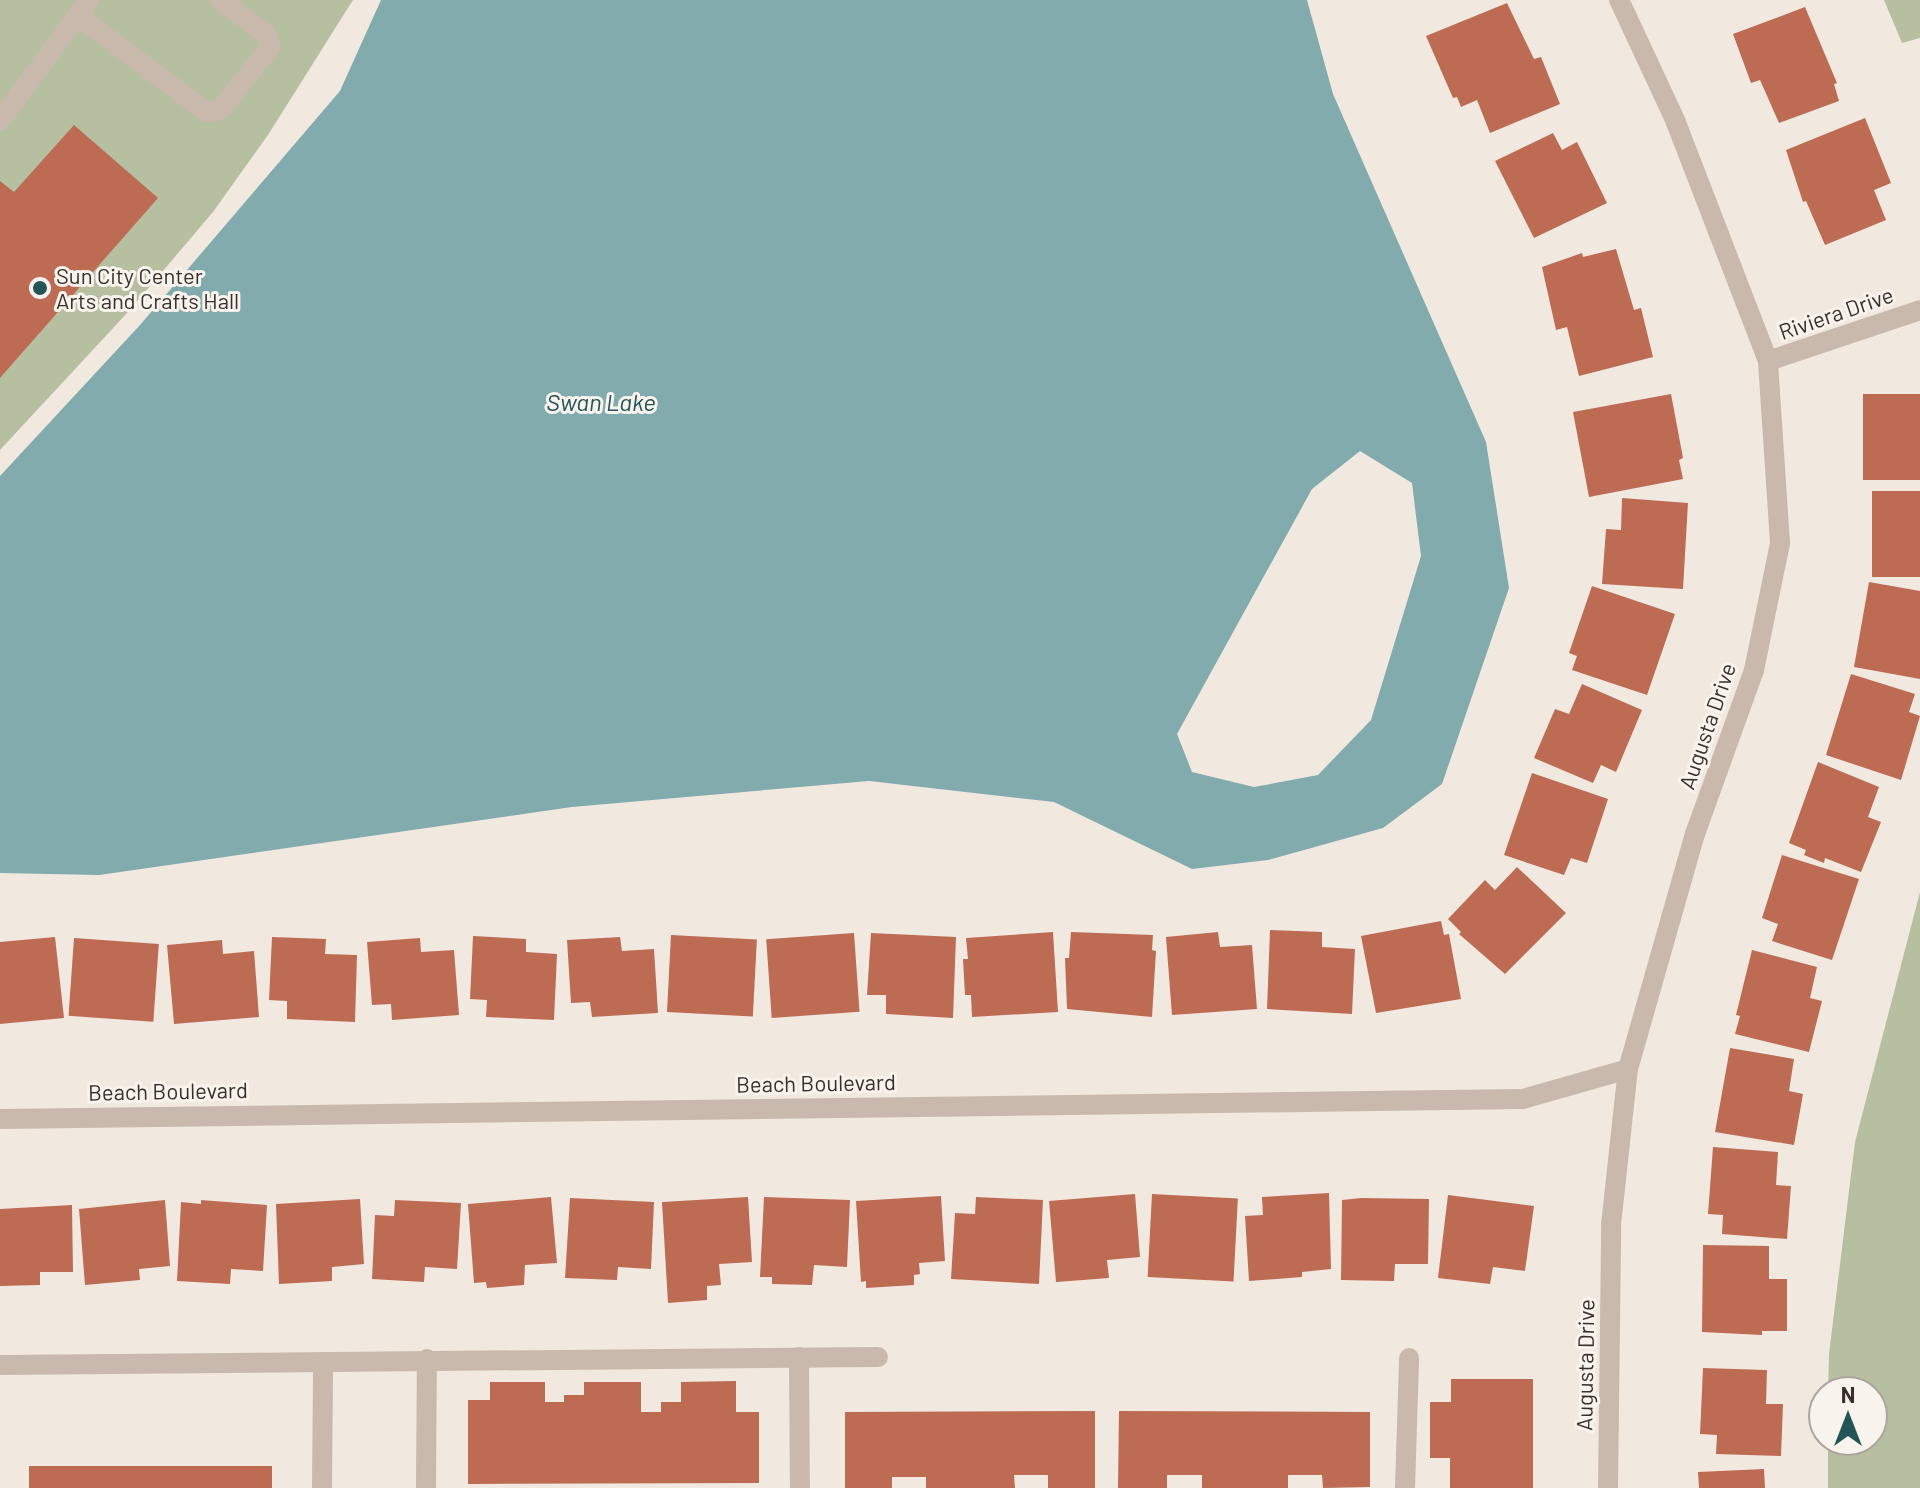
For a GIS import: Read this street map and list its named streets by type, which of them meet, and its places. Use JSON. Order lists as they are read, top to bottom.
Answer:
{
  "streets": {
    "street": ["Riviera Drive", "Augusta Drive", "Beach Boulevard"]
  },
  "crossings": [
    ["Riviera Drive", "Augusta Drive"],
    ["Augusta Drive", "Beach Boulevard"]
  ],
  "water": ["Swan Lake"],
  "places": ["Sun City Center Arts and Crafts Hall"],
  "north": "top"
}
